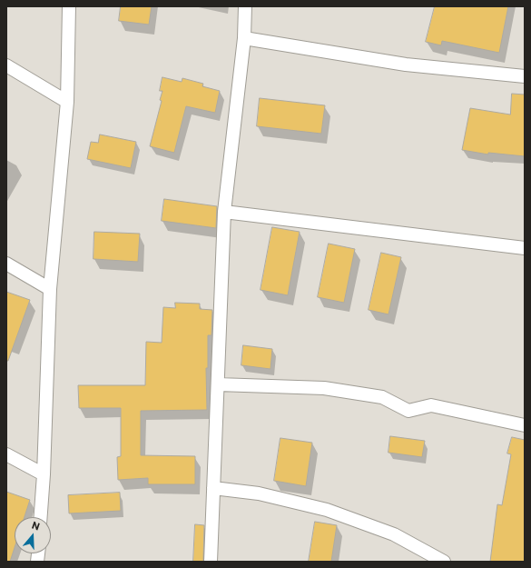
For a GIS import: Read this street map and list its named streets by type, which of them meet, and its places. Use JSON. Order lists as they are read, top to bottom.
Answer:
{
  "north": "top"
}
